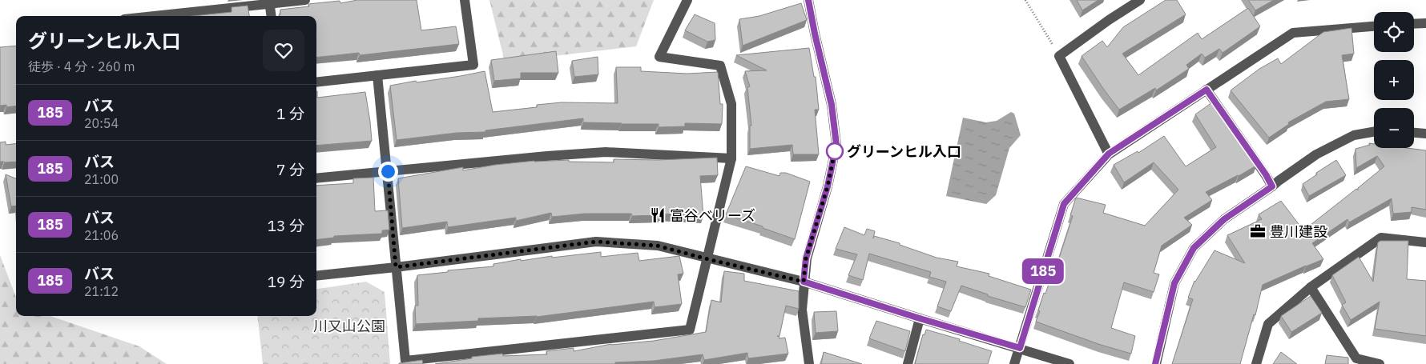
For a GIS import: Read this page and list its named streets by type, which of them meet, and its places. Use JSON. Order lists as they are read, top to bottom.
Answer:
{
  "parks": ["川又山公園"],
  "places": {
    "other": ["グリーンヒル入口"],
    "restaurant": ["富谷ベリーズ"],
    "office": ["豊川建設"]
  },
  "lines": ["bus line 185"],
  "page": {
    "on_map": "185",
    "map_buttons": ["+", "−"],
    "heading": ["グリーンヒル入口", "徒歩 · 4 分 · 260 m"],
    "list": [
      {
        "mark": "185",
        "name": "バス",
        "note": "20:54",
        "value": "1 分"
      },
      {
        "mark": "185",
        "name": "バス",
        "note": "21:00",
        "value": "7 分"
      },
      {
        "mark": "185",
        "name": "バス",
        "note": "21:06",
        "value": "13 分"
      },
      {
        "mark": "185",
        "name": "バス",
        "note": "21:12",
        "value": "19 分"
      }
    ]
  }
}
